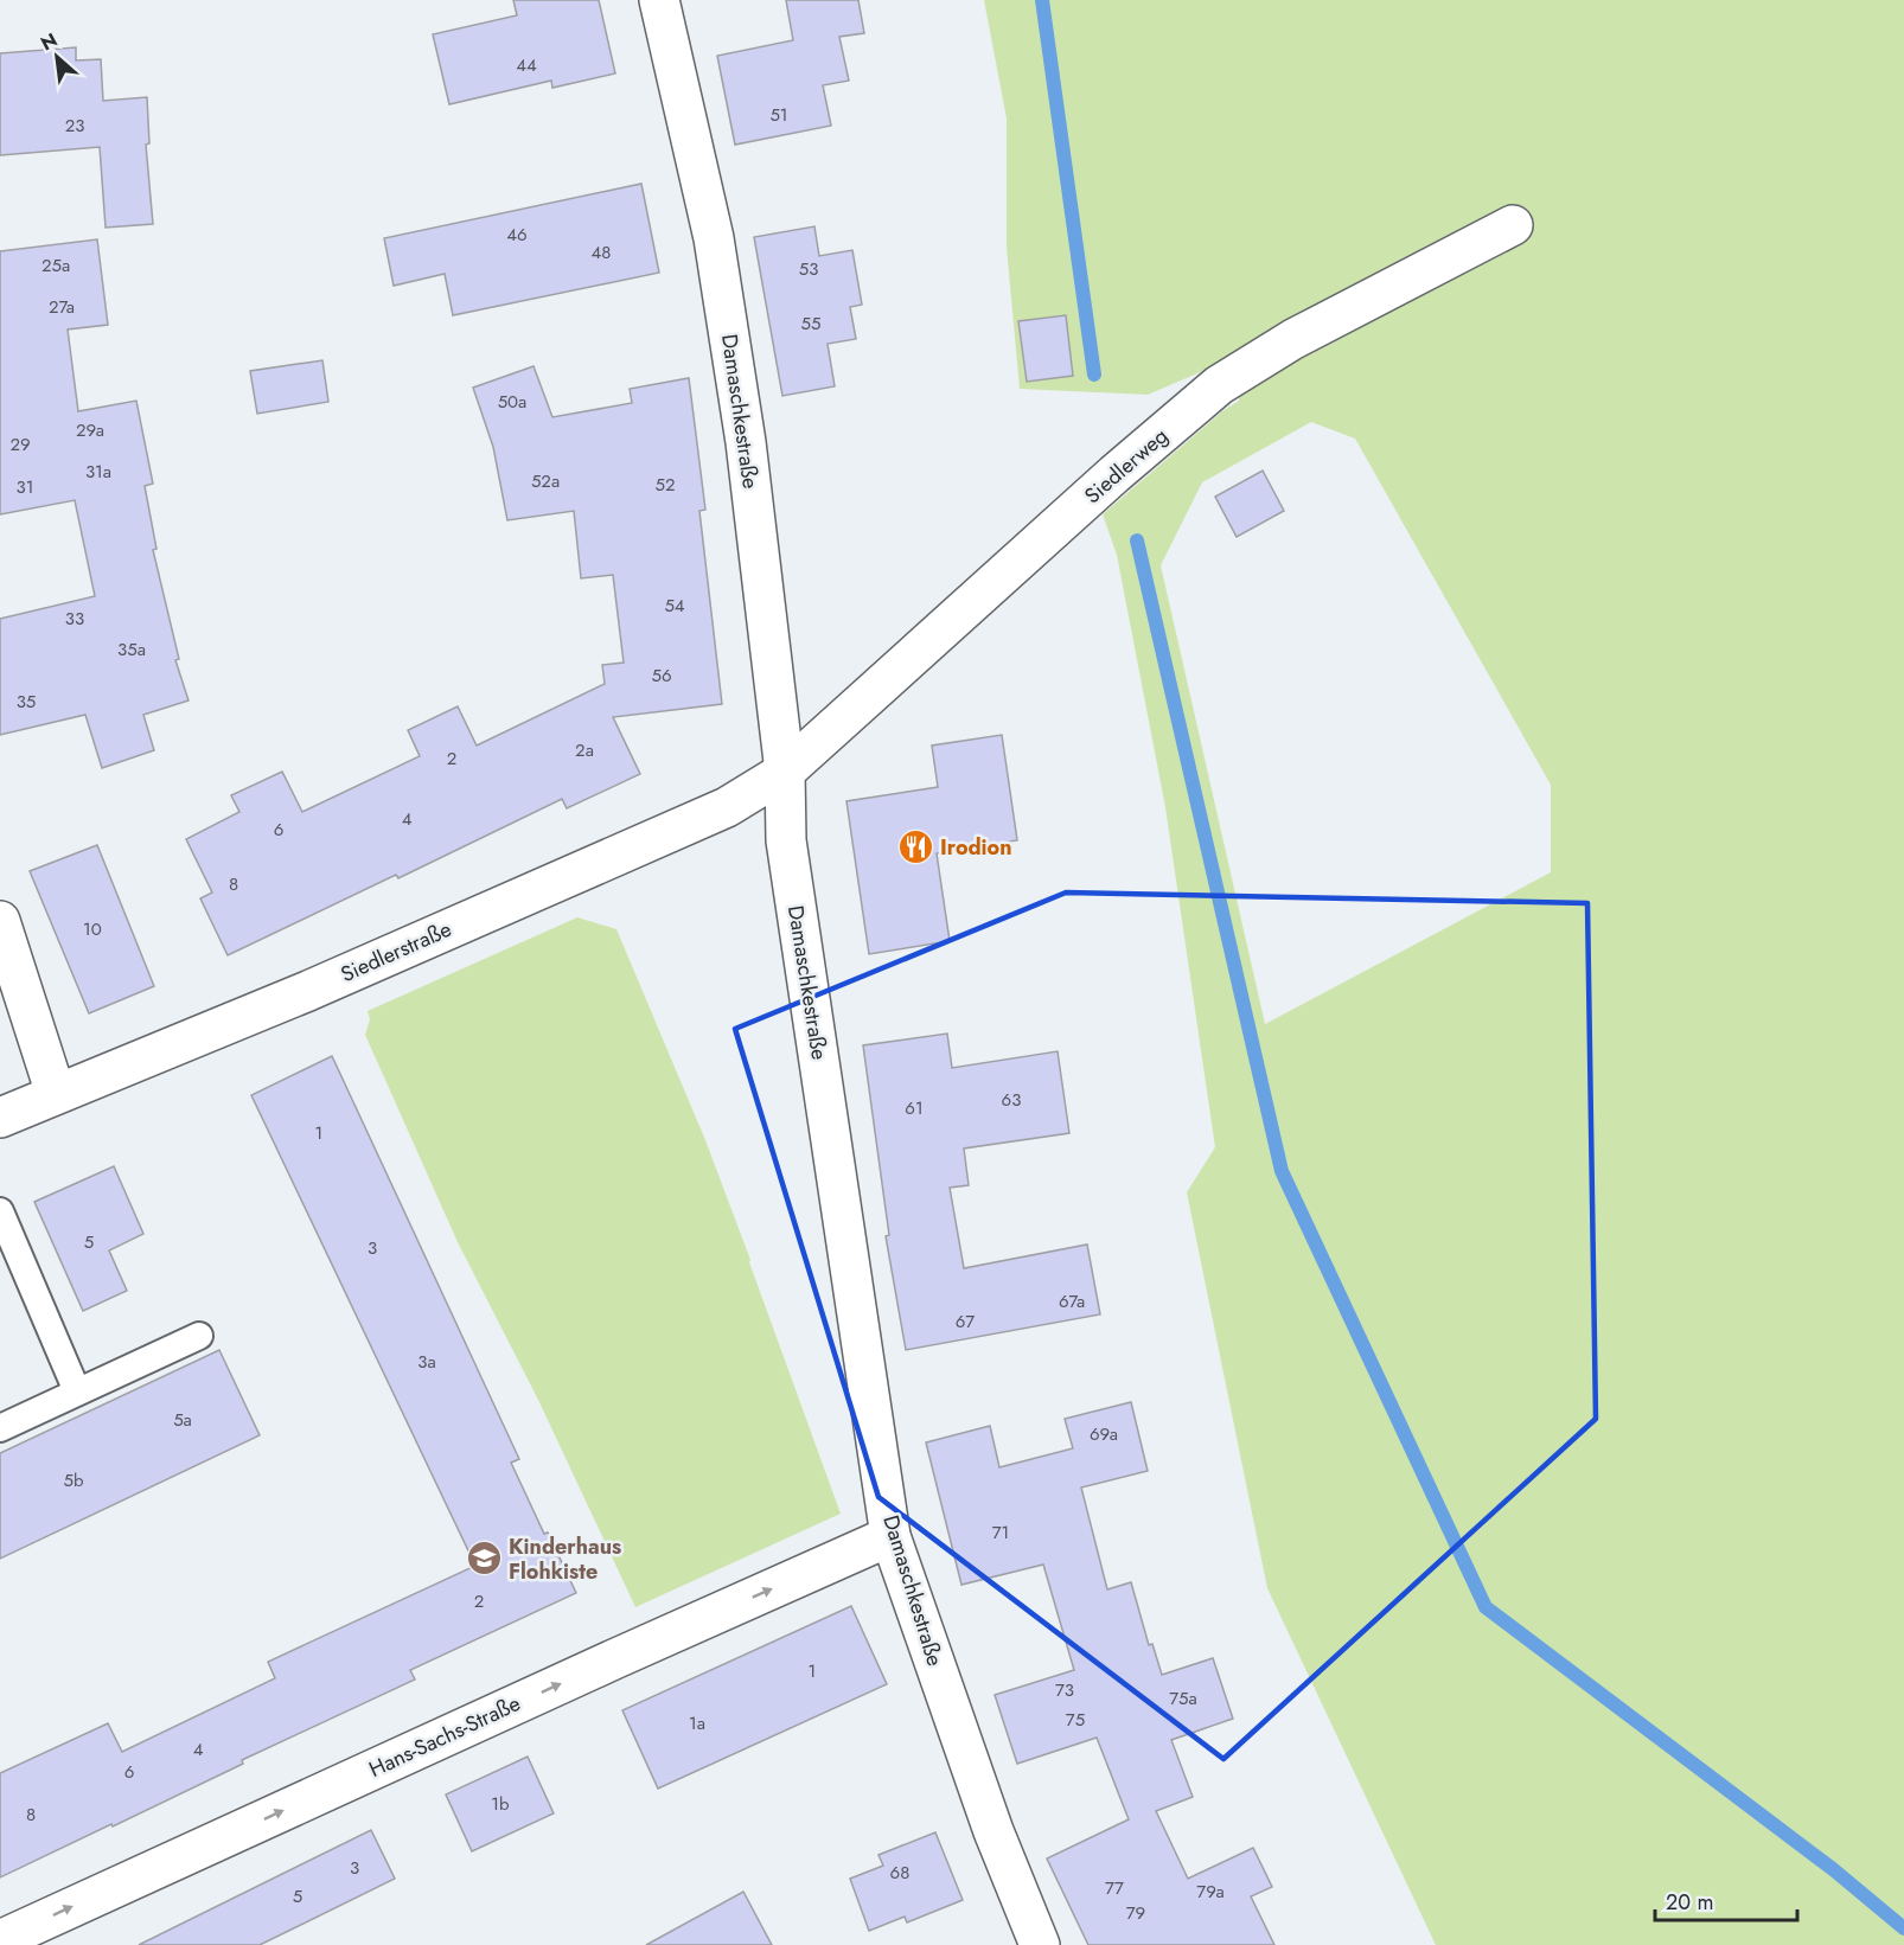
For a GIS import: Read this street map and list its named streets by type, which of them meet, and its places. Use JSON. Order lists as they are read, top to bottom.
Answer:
{
  "streets": {
    "street": [
      "Damaschkestraße",
      "Siedlerweg",
      "Siedlerstraße",
      "Hans-Sachs-Straße"
    ]
  },
  "crossings": [
    ["Damaschkestraße", "Siedlerweg"],
    ["Damaschkestraße", "Siedlerstraße"],
    ["Damaschkestraße", "Hans-Sachs-Straße"],
    ["Siedlerweg", "Siedlerstraße"]
  ],
  "one_way": ["Hans-Sachs-Straße"],
  "places": {
    "restaurant": ["Irodion"],
    "school or university": ["Kinderhaus Flohkiste"]
  },
  "house_numbers": [
    "44",
    "51",
    "23",
    "46",
    "48",
    "25a",
    "53",
    "27a",
    "55",
    "50a",
    "29a",
    "29",
    "31a",
    "52a",
    "52",
    "31",
    "54",
    "33",
    "35a",
    "56",
    "35",
    "2a",
    "2",
    "4",
    "6",
    "8",
    "10",
    "63",
    "61",
    "1",
    "5",
    "3",
    "67a",
    "67",
    "3a",
    "5a",
    "69a",
    "5b",
    "71",
    "2",
    "1",
    "73",
    "75a",
    "75",
    "1a",
    "4",
    "6",
    "1b",
    "8",
    "3",
    "68",
    "77",
    "79a",
    "5",
    "79"
  ],
  "scale_bar": "20 m",
  "north": "top left"
}
